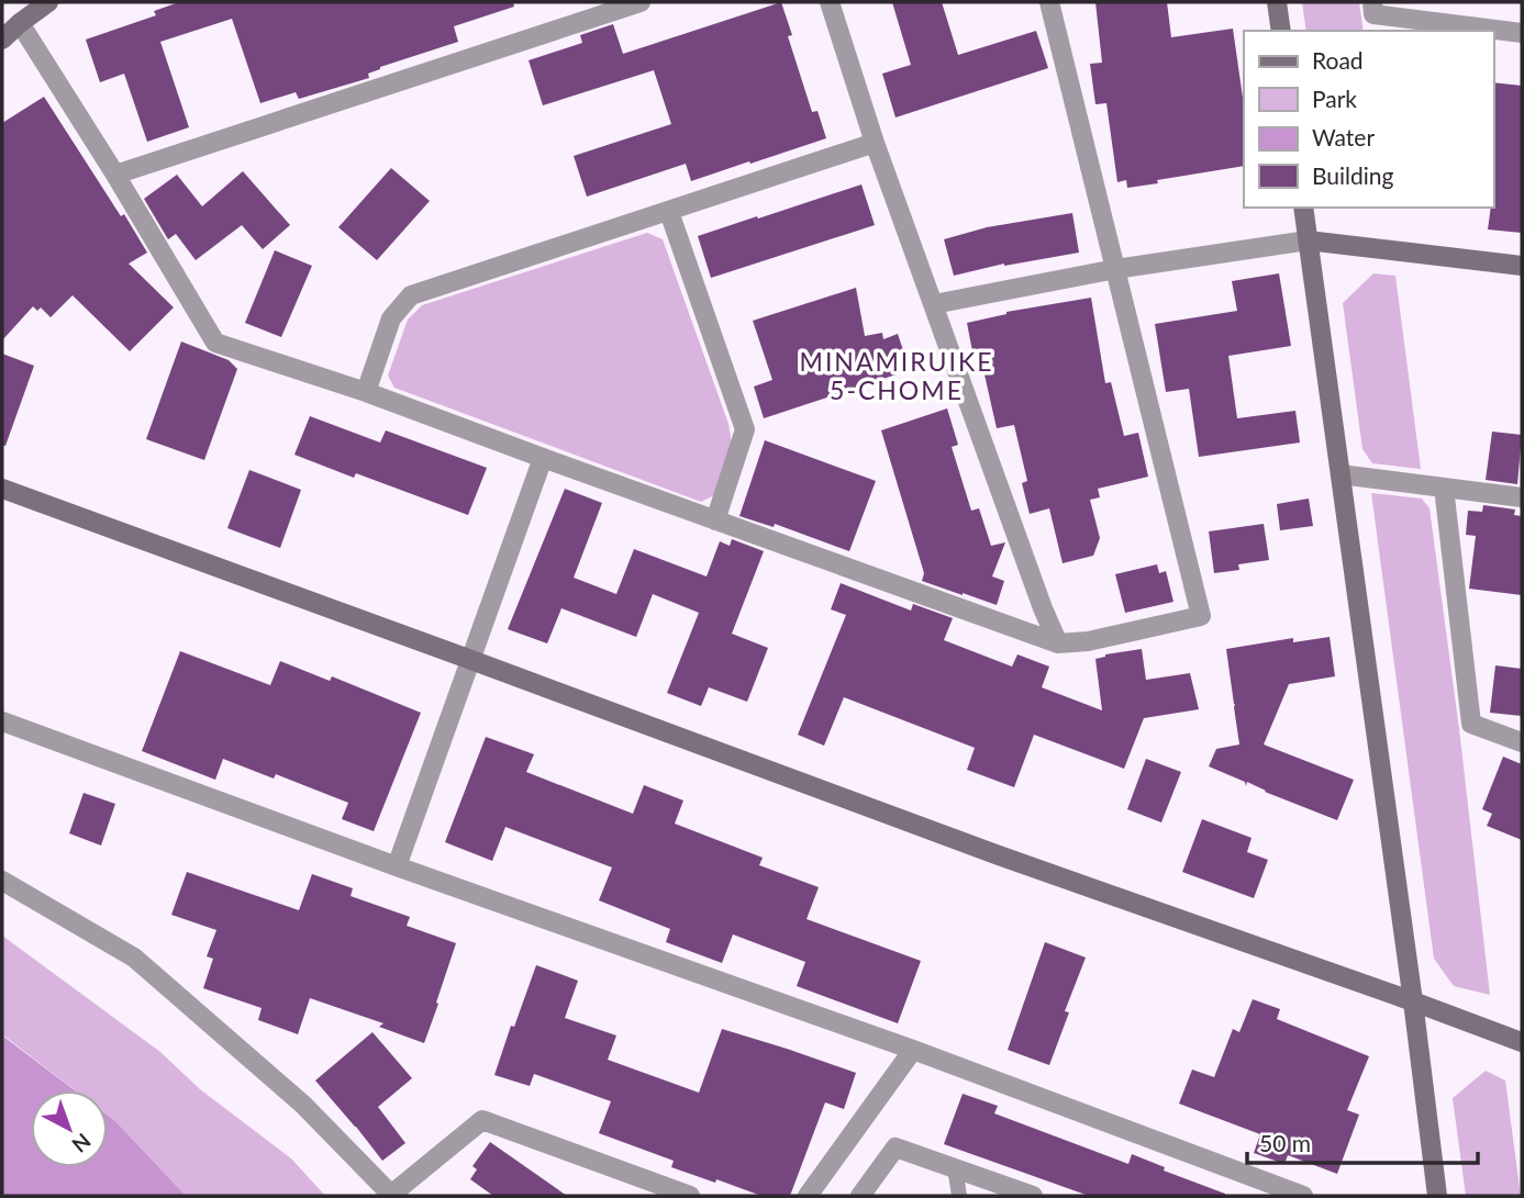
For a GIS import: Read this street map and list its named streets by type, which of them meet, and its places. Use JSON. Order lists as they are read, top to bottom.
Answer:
{
  "districts": ["MINAMIRUIKE 5-CHOME"],
  "legend": [
    "Road",
    "Park",
    "Water",
    "Building"
  ],
  "scale_bar": "50 m",
  "north": "bottom right"
}
